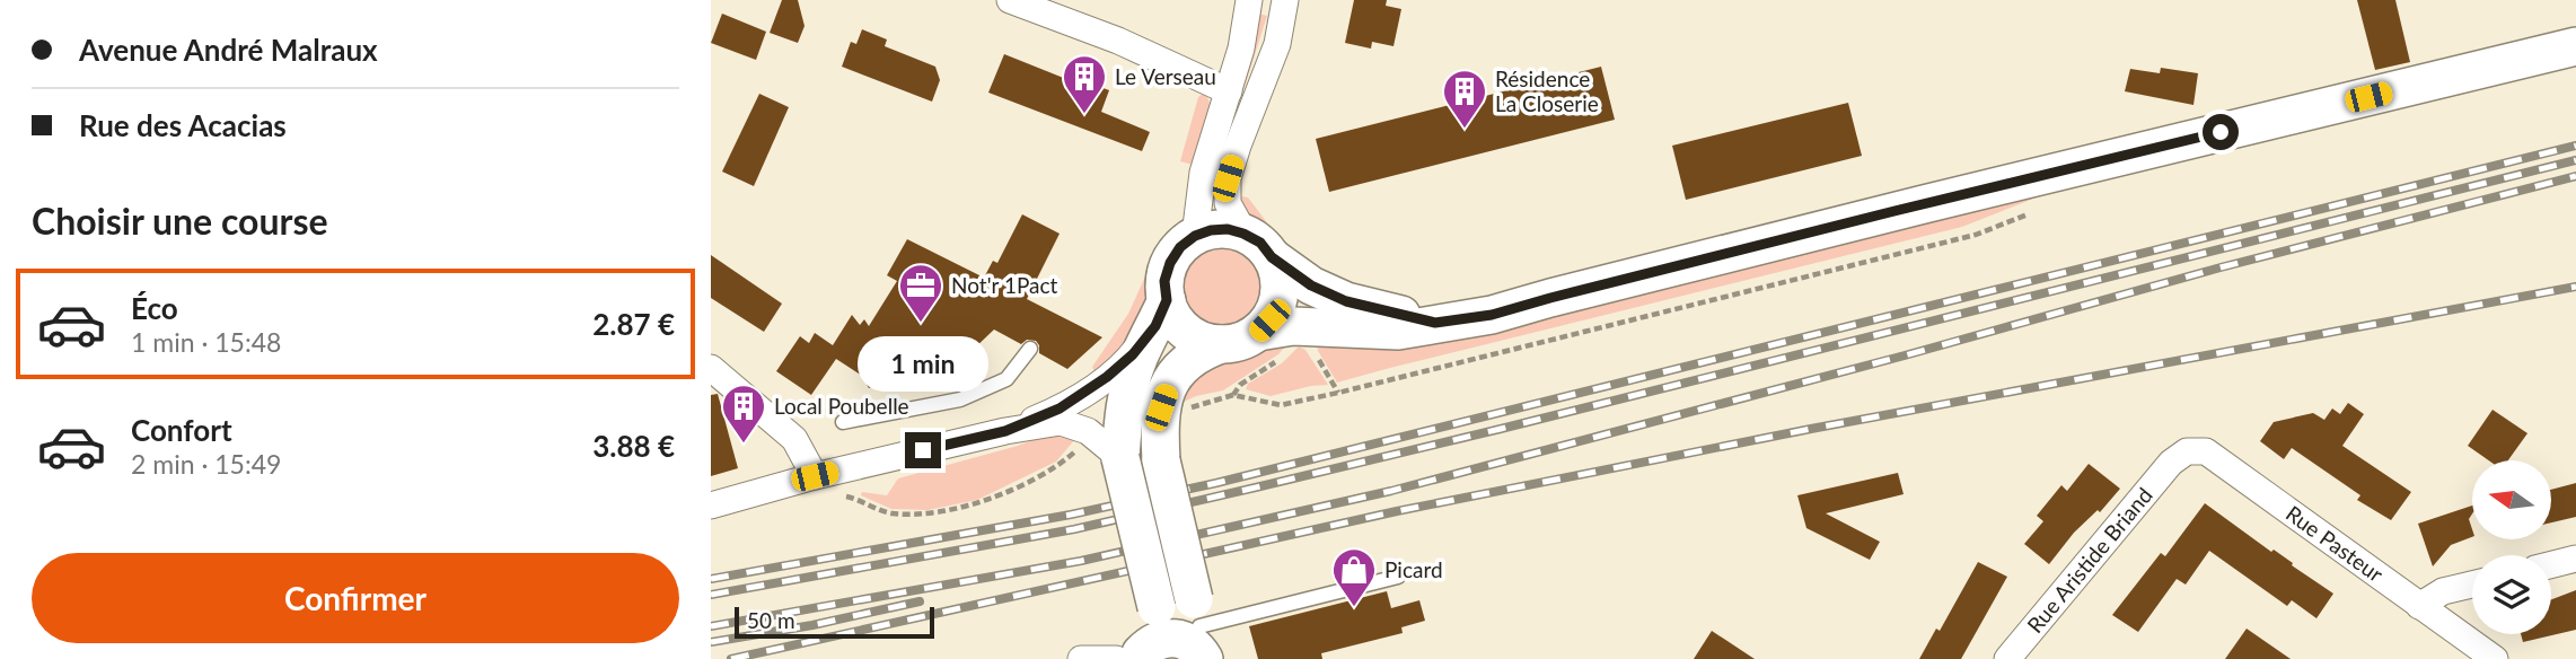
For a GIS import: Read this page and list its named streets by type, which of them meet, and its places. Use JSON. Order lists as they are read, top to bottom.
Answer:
{
  "streets": {
    "street": ["Rue Pasteur", "Rue Aristide Briand"]
  },
  "crossings": [
    ["Rue Pasteur", "Rue Aristide Briand"]
  ],
  "places": {
    "building": ["Le Verseau", "Résidence La Closerie", "Local Poubelle"],
    "office": ["Not'r 1Pact"],
    "shop": ["Picard"]
  },
  "scale_bar": "50 m",
  "north": "left",
  "page": {
    "banner": ["Avenue André Malraux", "Rue des Acacias"],
    "heading": "Choisir une course",
    "list": [
      {
        "name": "Éco",
        "note": "1 min · 15:48",
        "value": "2.87 €"
      },
      {
        "name": "Confort",
        "note": "2 min · 15:49",
        "value": "3.88 €"
      }
    ],
    "bubble": "1 min",
    "buttons": "Confirmer",
    "scale": "50 m"
  }
}
